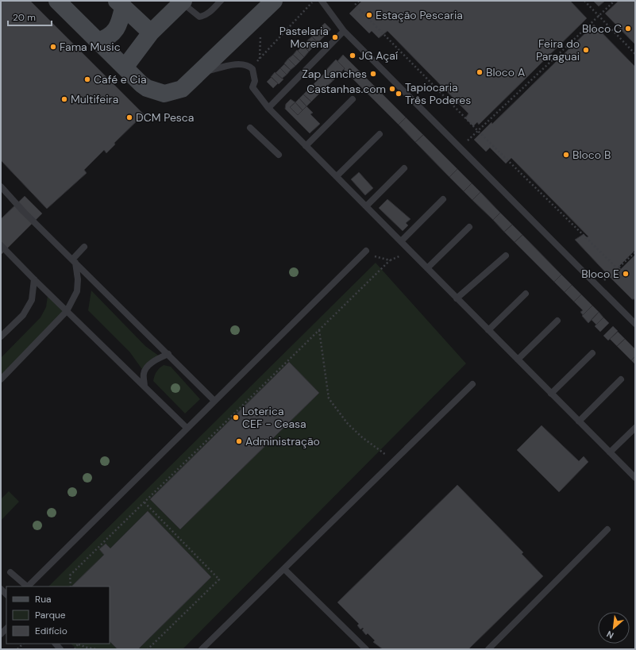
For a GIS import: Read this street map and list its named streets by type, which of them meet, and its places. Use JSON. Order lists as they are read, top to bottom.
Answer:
{
  "places": [
    "Estação Pescaria",
    "Bloco C",
    "Pastelaria Morena",
    "Fama Music",
    "Feira do Paraguai",
    "JG Açaí",
    "Bloco A",
    "Zap Lanches",
    "Café e Cia",
    "Castanhas.com",
    "Tapiocaria Três Poderes",
    "Multifeira",
    "DCM Pesca",
    "Bloco B",
    "Bloco E",
    "Loterica CEF - Ceasa",
    "Administração"
  ],
  "legend": ["Rua", "Parque", "Edifício"],
  "scale_bar": "20 m",
  "north": "bottom left"
}
